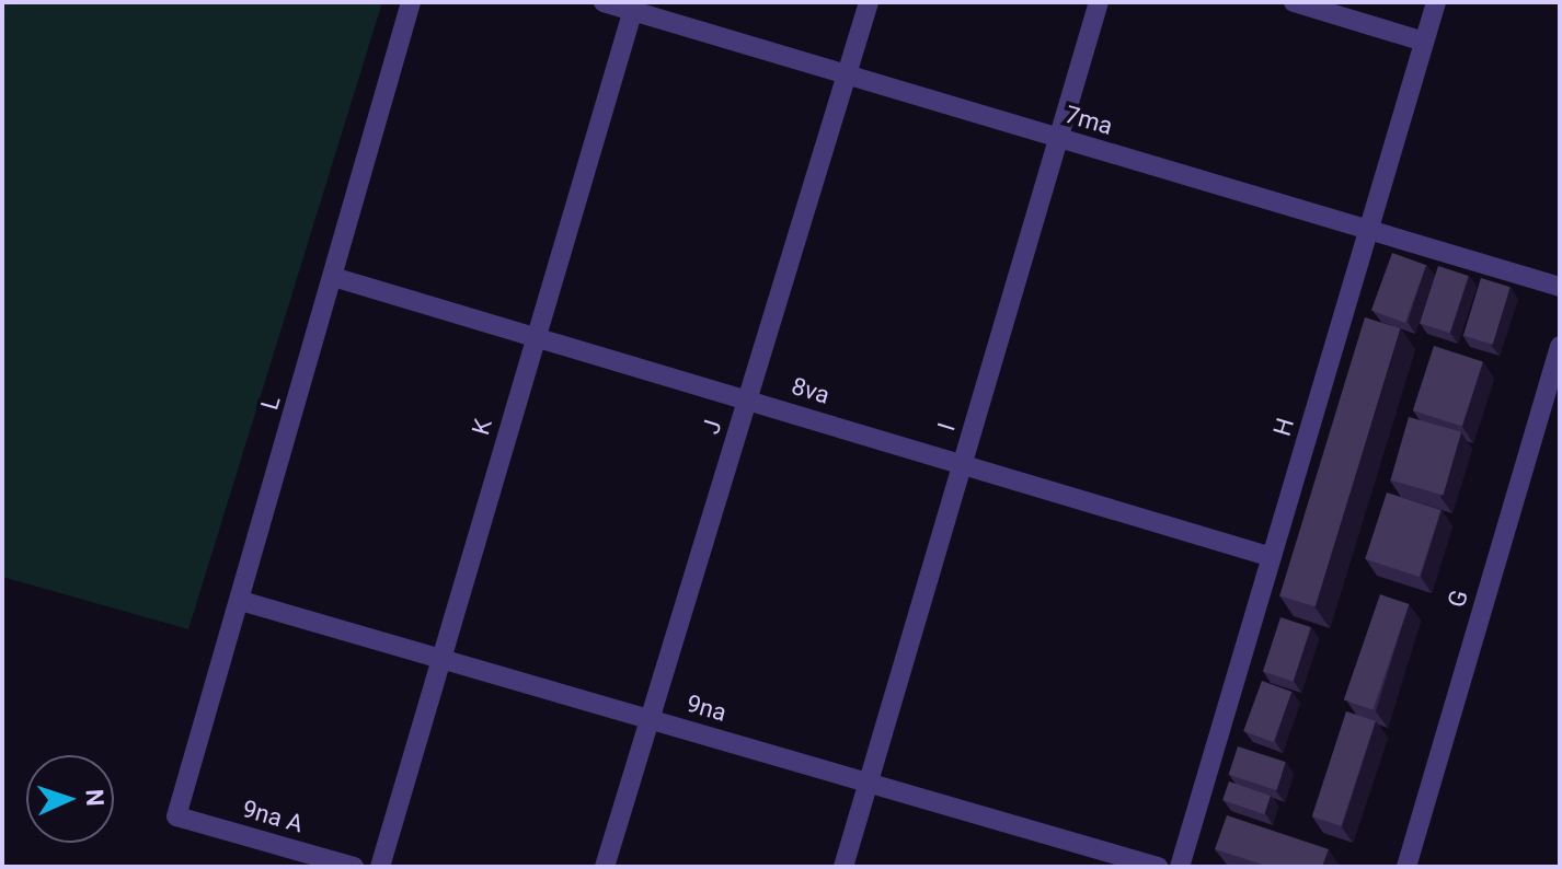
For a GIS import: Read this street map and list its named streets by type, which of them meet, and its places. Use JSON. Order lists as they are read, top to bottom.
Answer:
{
  "streets": {
    "street": [
      "7ma",
      "8va",
      "L",
      "K",
      "J",
      "I",
      "H",
      "G",
      "9na",
      "9na A"
    ]
  },
  "crossings": [
    ["7ma", "K"],
    ["7ma", "J"],
    ["7ma", "I"],
    ["7ma", "H"],
    ["8va", "L"],
    ["8va", "K"],
    ["8va", "J"],
    ["8va", "I"],
    ["8va", "H"],
    ["L", "9na"],
    ["L", "9na A"],
    ["K", "9na"],
    ["J", "9na"],
    ["I", "9na"]
  ],
  "north": "right"
}
